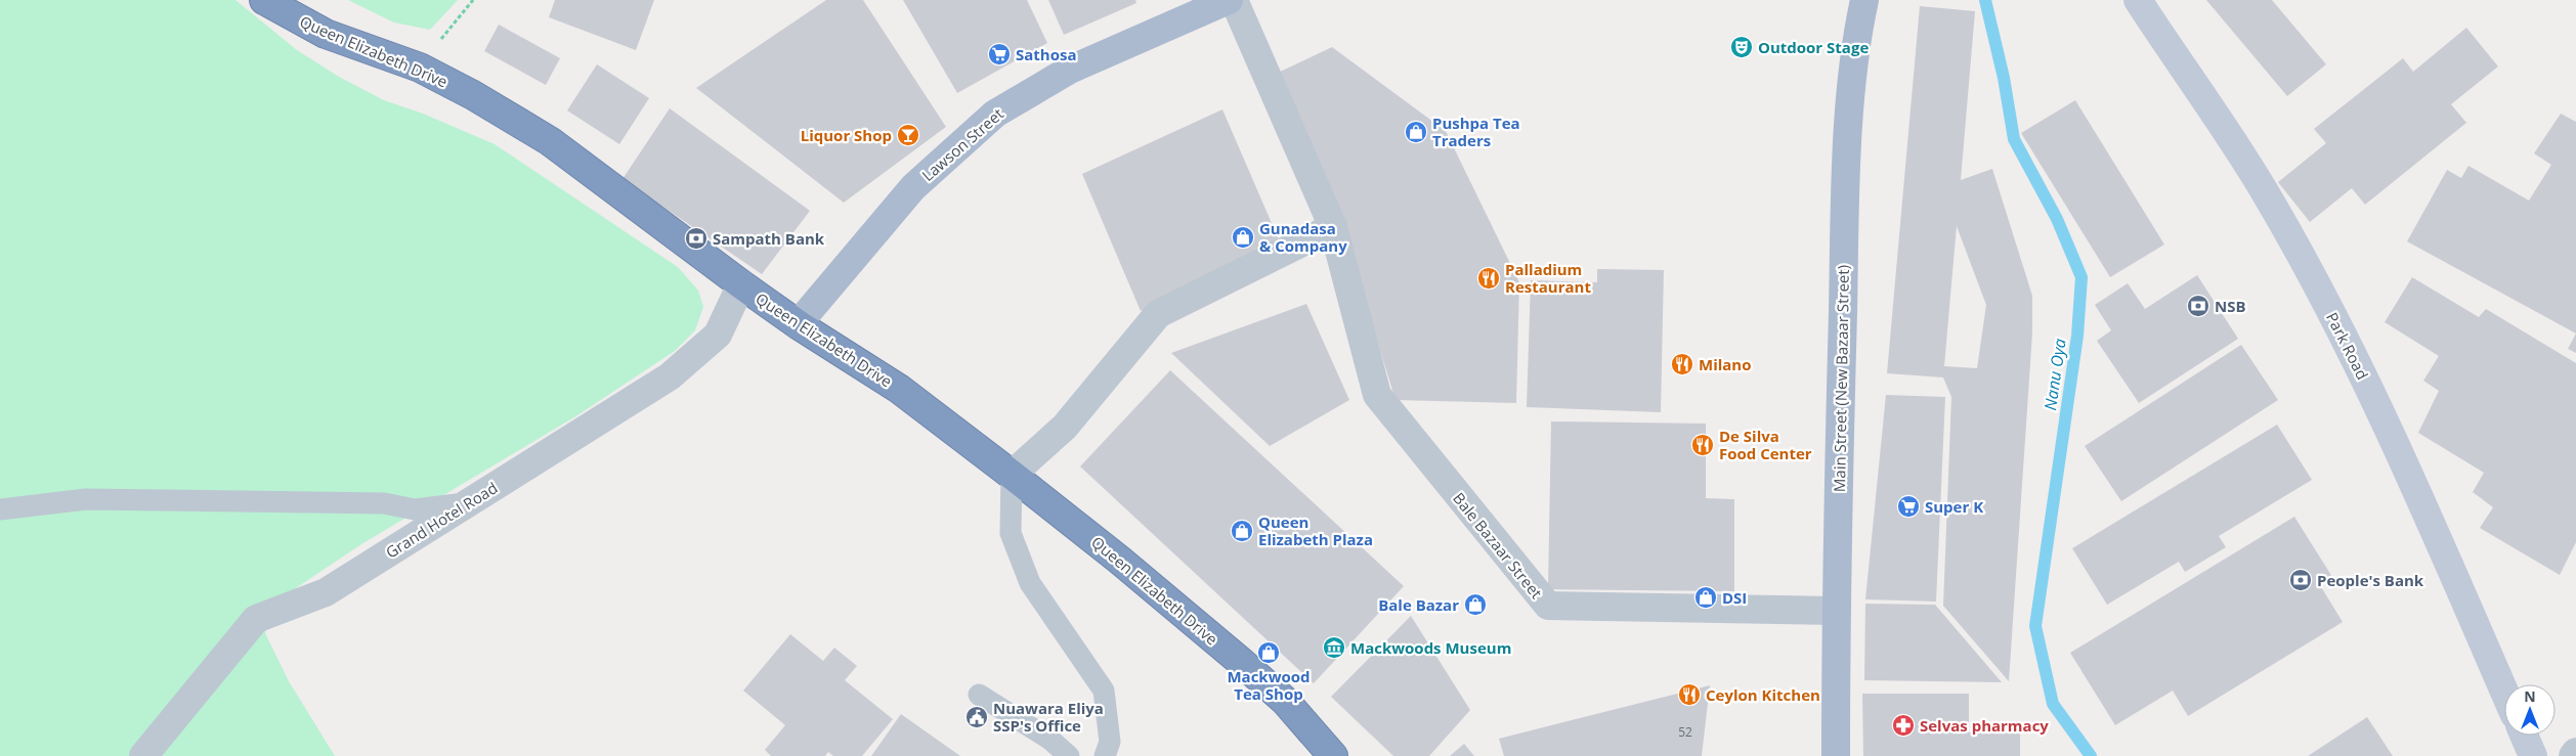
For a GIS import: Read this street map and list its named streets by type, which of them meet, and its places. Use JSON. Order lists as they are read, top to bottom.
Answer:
{
  "streets": {
    "highway": ["Queen Elizabeth Drive"],
    "main road": ["Lawson Street", "Main Street (New Bazaar Street)"],
    "street": ["Park Road", "Grand Hotel Road", "Bale Bazaar Street"]
  },
  "crossings": [
    ["Queen Elizabeth Drive", "Lawson Street"],
    ["Queen Elizabeth Drive", "Grand Hotel Road"],
    ["Main Street (New Bazaar Street)", "Bale Bazaar Street"]
  ],
  "water": ["Nanu Oya"],
  "places": {
    "theatre": ["Outdoor Stage"],
    "supermarket": ["Sathosa", "Super K"],
    "shop": [
      "Pushpa Tea Traders",
      "Gunadasa & Company",
      "Queen Elizabeth Plaza",
      "DSI",
      "Bale Bazar",
      "Mackwood Tea Shop"
    ],
    "bar": ["Liquor Shop"],
    "bank": ["Sampath Bank", "NSB", "People's Bank"],
    "restaurant": [
      "Palladium Restaurant",
      "Milano",
      "De Silva Food Center",
      "Ceylon Kitchen"
    ],
    "museum": ["Mackwoods Museum"],
    "public building": ["Nuawara Eliya SSP's Office"],
    "pharmacy": ["Selvas pharmacy"]
  },
  "house_numbers": ["52"],
  "north": "top"
}
